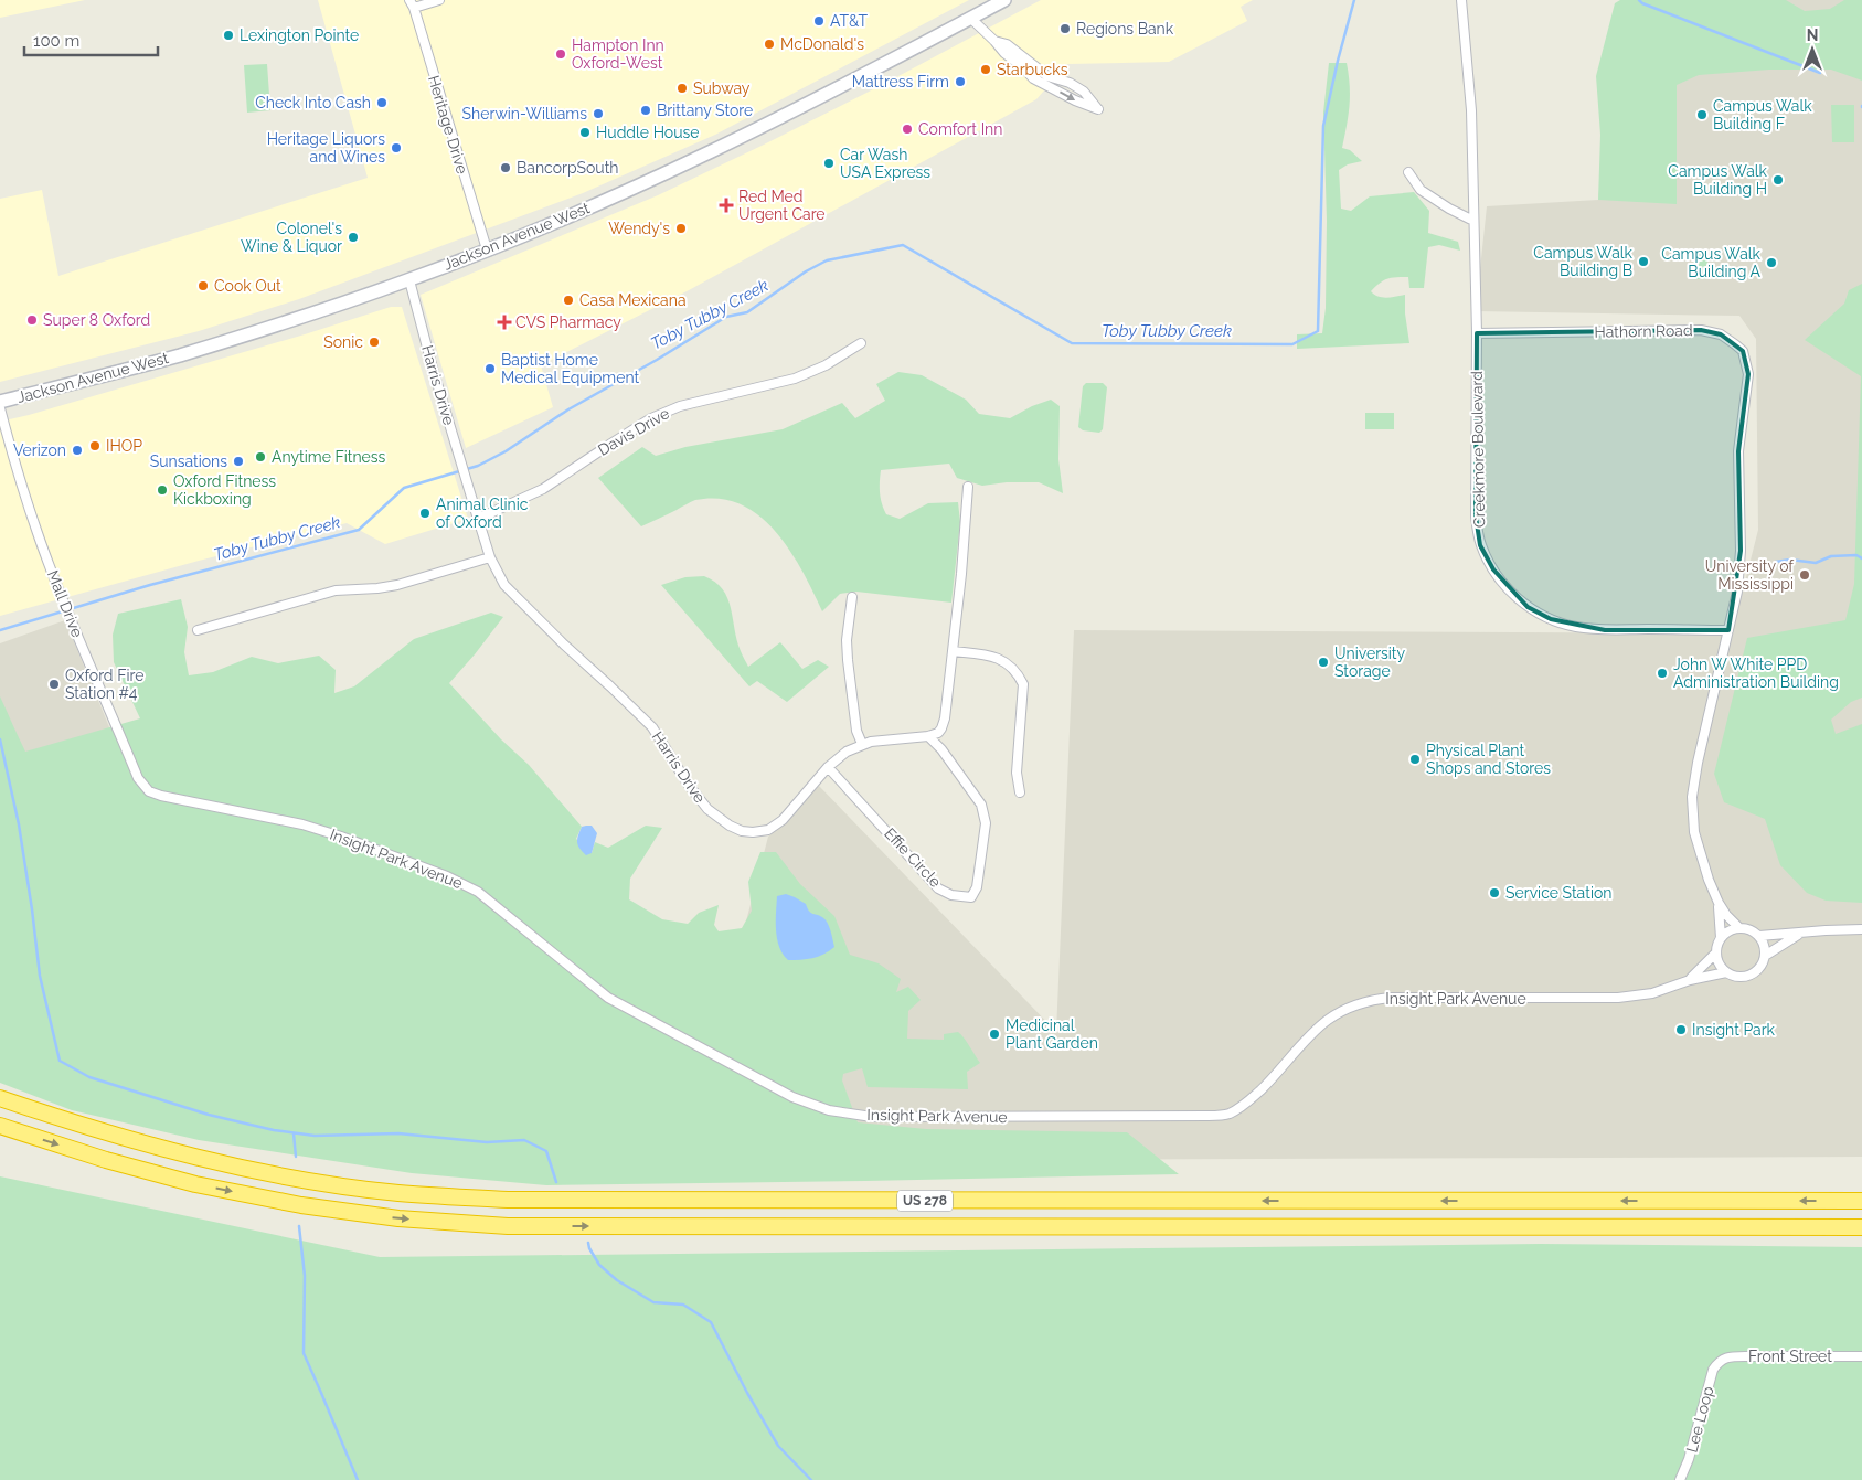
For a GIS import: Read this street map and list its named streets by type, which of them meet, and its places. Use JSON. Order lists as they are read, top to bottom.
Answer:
{
  "streets": {
    "highway": ["US 278"],
    "main road": ["Jackson Avenue West"],
    "street": [
      "Heritage Drive",
      "Hathorn Road",
      "Harris Drive",
      "Davis Drive",
      "Creekmore Boulevard",
      "Mall Drive",
      "Effie Circle",
      "Insight Park Avenue",
      "Front Street",
      "Lee Loop"
    ]
  },
  "crossings": [
    ["Heritage Drive", "Jackson Avenue West"],
    ["Jackson Avenue West", "Harris Drive"],
    ["Hathorn Road", "Creekmore Boulevard"],
    ["Hathorn Road", "Insight Park Avenue"],
    ["Harris Drive", "Davis Drive"],
    ["Harris Drive", "Effie Circle"],
    ["Mall Drive", "Insight Park Avenue"],
    ["Front Street", "Lee Loop"]
  ],
  "water": ["Toby Tubby Creek"],
  "places": {
    "other": [
      "AT&T",
      "Regions Bank",
      "Lexington Pointe",
      "McDonald's",
      "Hampton Inn Oxford-West",
      "Starbucks",
      "Mattress Firm",
      "Subway",
      "Check Into Cash",
      "Brittany Store",
      "Sherwin-Williams",
      "Campus Walk Building F",
      "Comfort Inn",
      "Huddle House",
      "Heritage Liquors and Wines",
      "Car Wash USA Express",
      "BancorpSouth",
      "Campus Walk Building H",
      "Wendy's",
      "Colonel's Wine & Liquor",
      "Campus Walk Building B",
      "Campus Walk Building A",
      "Cook Out",
      "Casa Mexicana",
      "Super 8 Oxford",
      "Sonic",
      "Baptist Home Medical Equipment",
      "IHOP",
      "Verizon",
      "Anytime Fitness",
      "Sunsations",
      "Oxford Fitness Kickboxing",
      "Animal Clinic of Oxford",
      "University of Mississippi",
      "University Storage",
      "John W White PPD Administration Building",
      "Oxford Fire Station #4",
      "Physical Plant Shops and Stores",
      "Service Station",
      "Insight Park",
      "Medicinal Plant Garden"
    ],
    "health": ["Red Med Urgent Care", "CVS Pharmacy"]
  },
  "scale_bar": "100 m",
  "north": "top"
}
